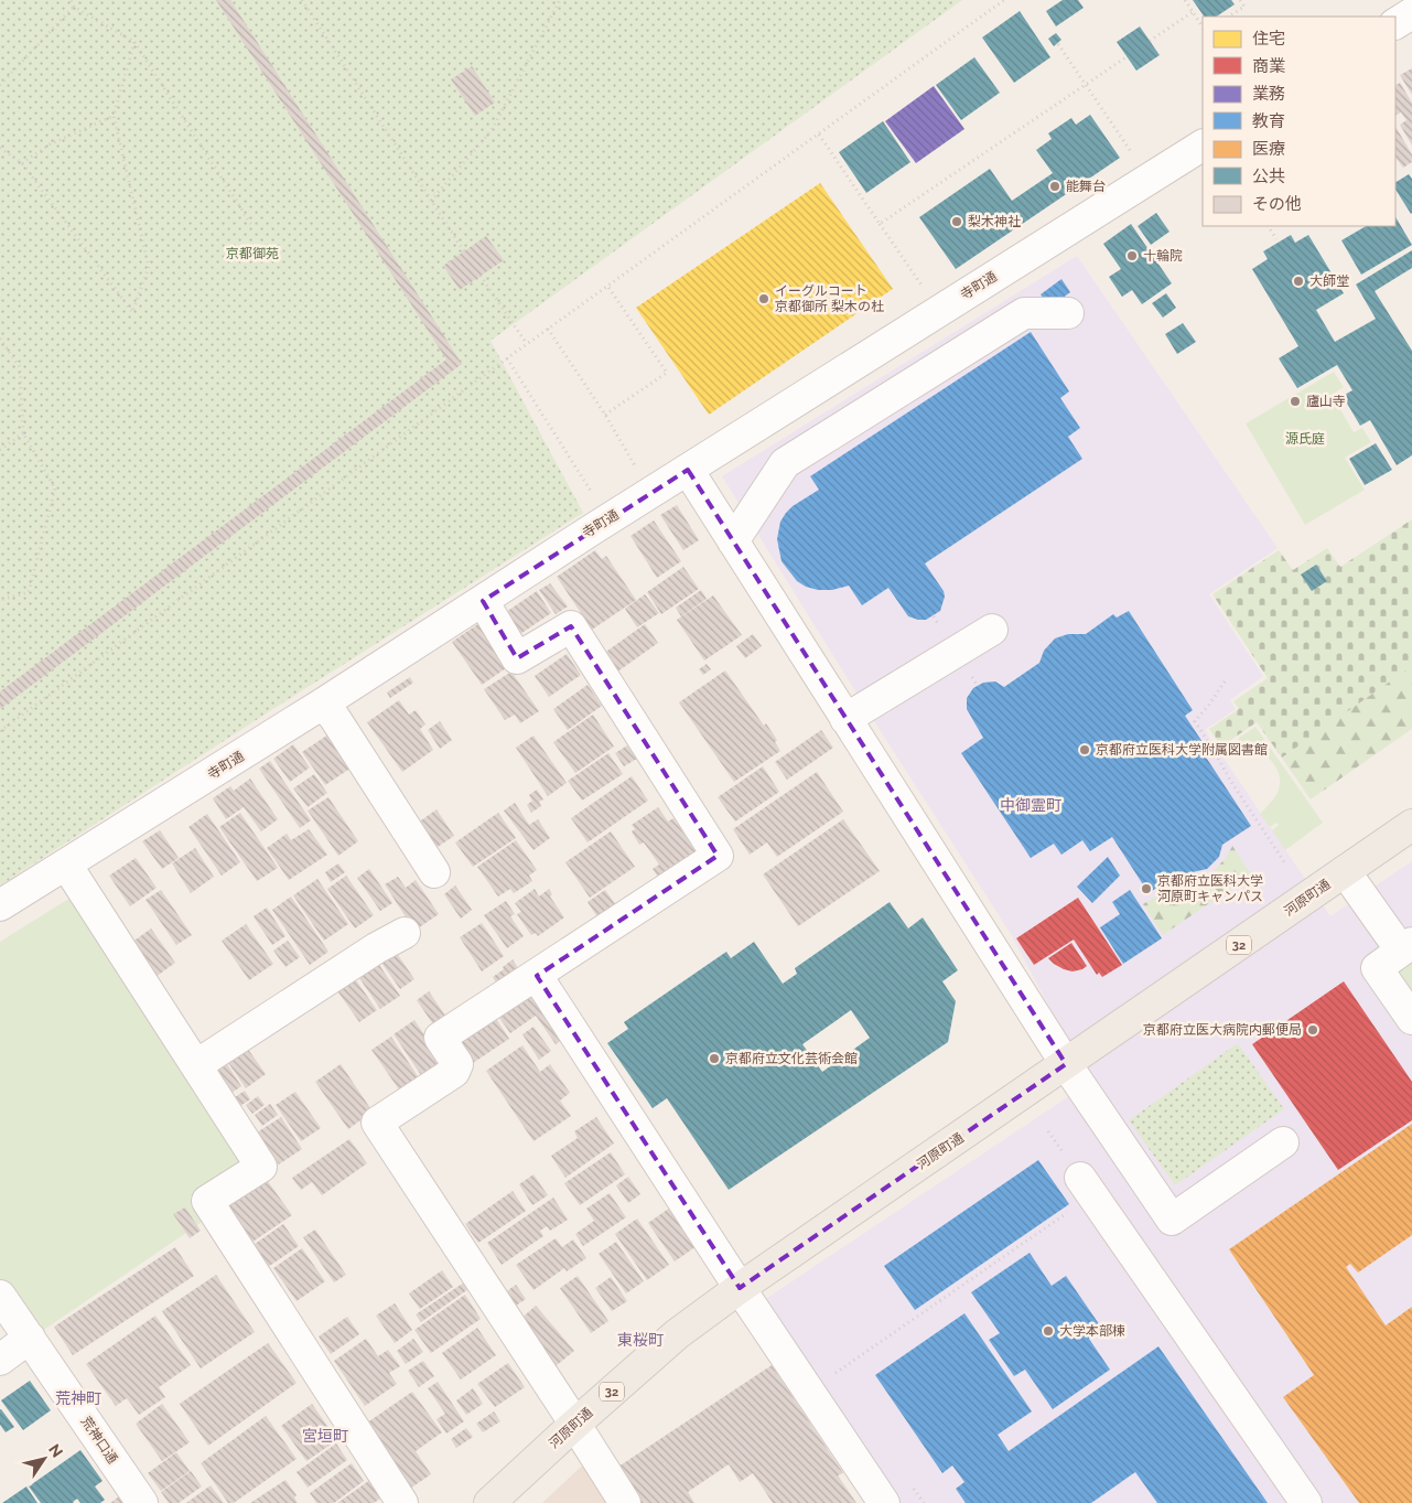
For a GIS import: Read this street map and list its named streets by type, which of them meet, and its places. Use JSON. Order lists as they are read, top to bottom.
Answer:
{
  "streets": {
    "main road": ["河原町通", "32"],
    "street": ["寺町通", "荒神口通"]
  },
  "districts": [
    "中御霊町",
    "東桜町",
    "荒神町",
    "宮垣町"
  ],
  "parks": ["京都御苑", "源氏庭"],
  "places": [
    "能舞台",
    "梨木神社",
    "十輪院",
    "大師堂",
    "イーグルコート 京都御所 梨木の杜",
    "廬山寺",
    "京都府立医科大学附属図書館",
    "京都府立医科大学 河原町キャンパス",
    "京都府立医大病院内郵便局",
    "京都府立文化芸術会館",
    "大学本部棟"
  ],
  "legend": [
    "住宅",
    "商業",
    "業務",
    "教育",
    "医療",
    "公共",
    "その他"
  ],
  "north": "top right"
}
